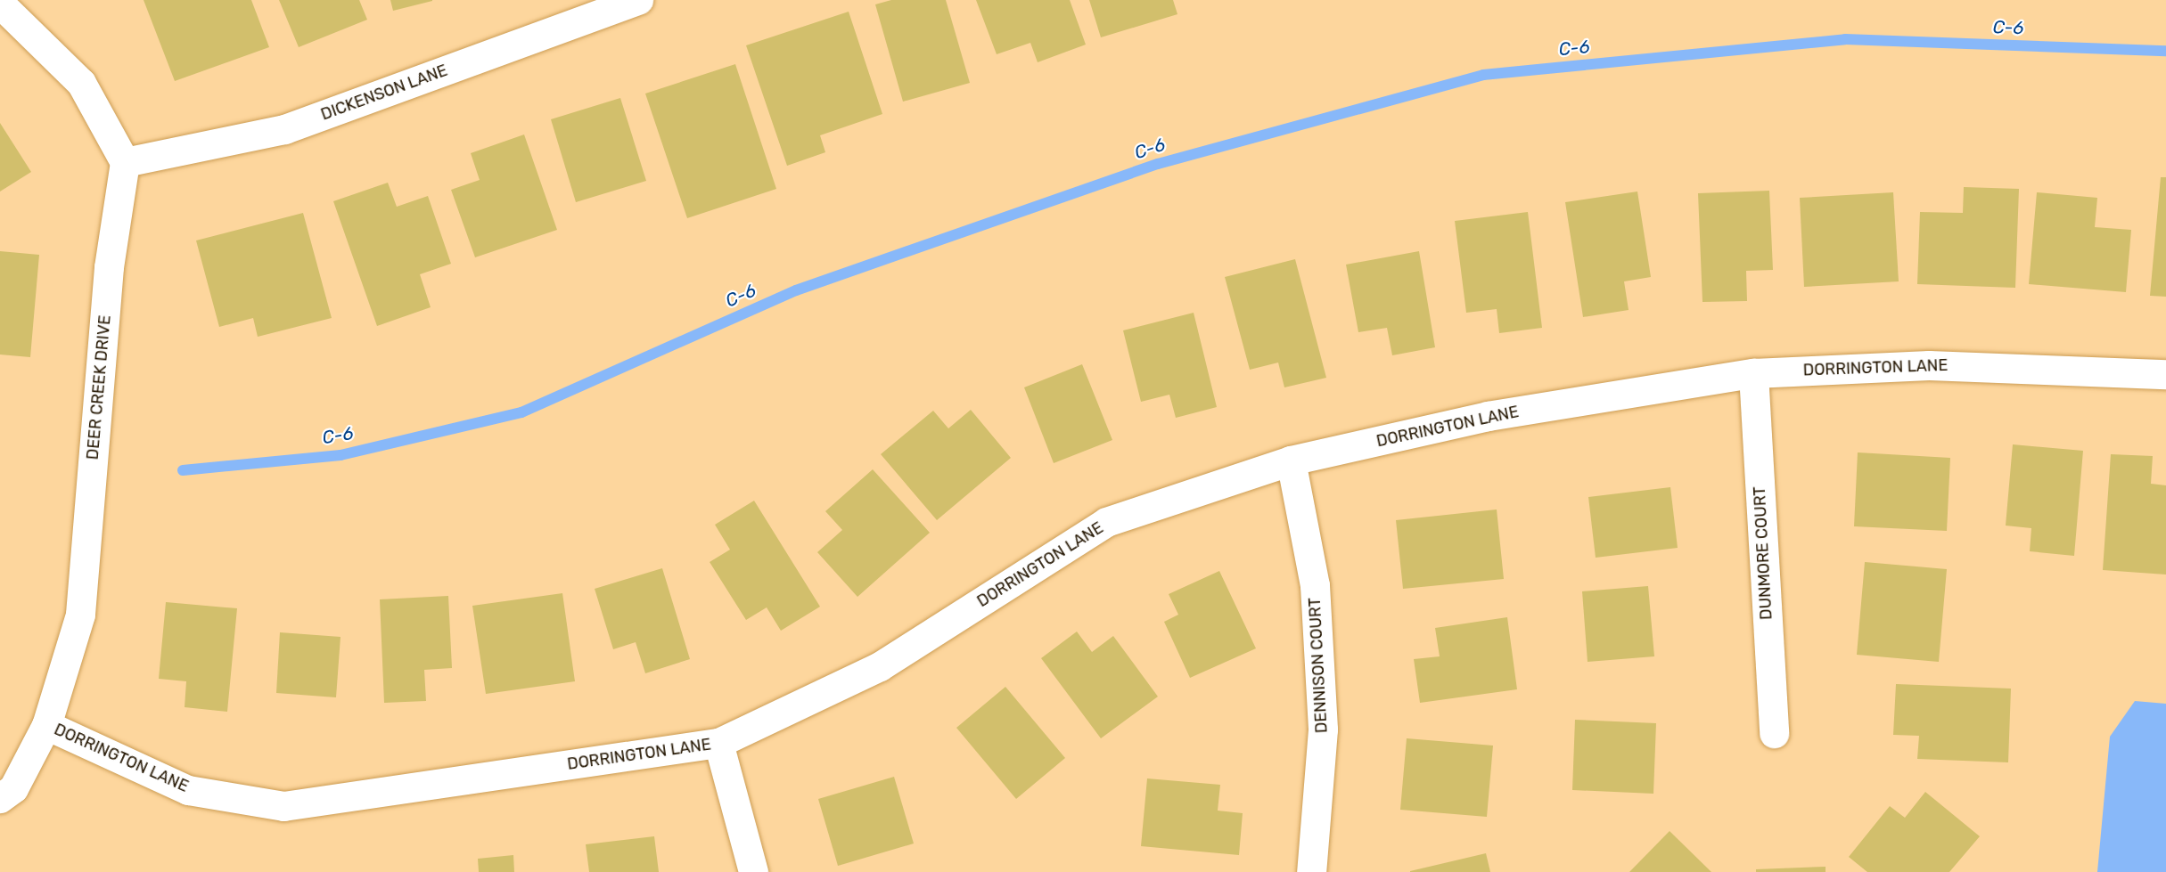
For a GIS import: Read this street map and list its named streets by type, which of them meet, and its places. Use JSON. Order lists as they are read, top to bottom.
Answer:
{
  "streets": {
    "street": [
      "DICKENSON LANE",
      "DORRINGTON LANE",
      "DEER CREEK DRIVE",
      "DUNMORE COURT",
      "DENNISON COURT"
    ]
  },
  "crossings": [
    ["DICKENSON LANE", "DEER CREEK DRIVE"],
    ["DORRINGTON LANE", "DEER CREEK DRIVE"],
    ["DORRINGTON LANE", "DUNMORE COURT"],
    ["DORRINGTON LANE", "DENNISON COURT"]
  ],
  "water": ["C-6"]
}
